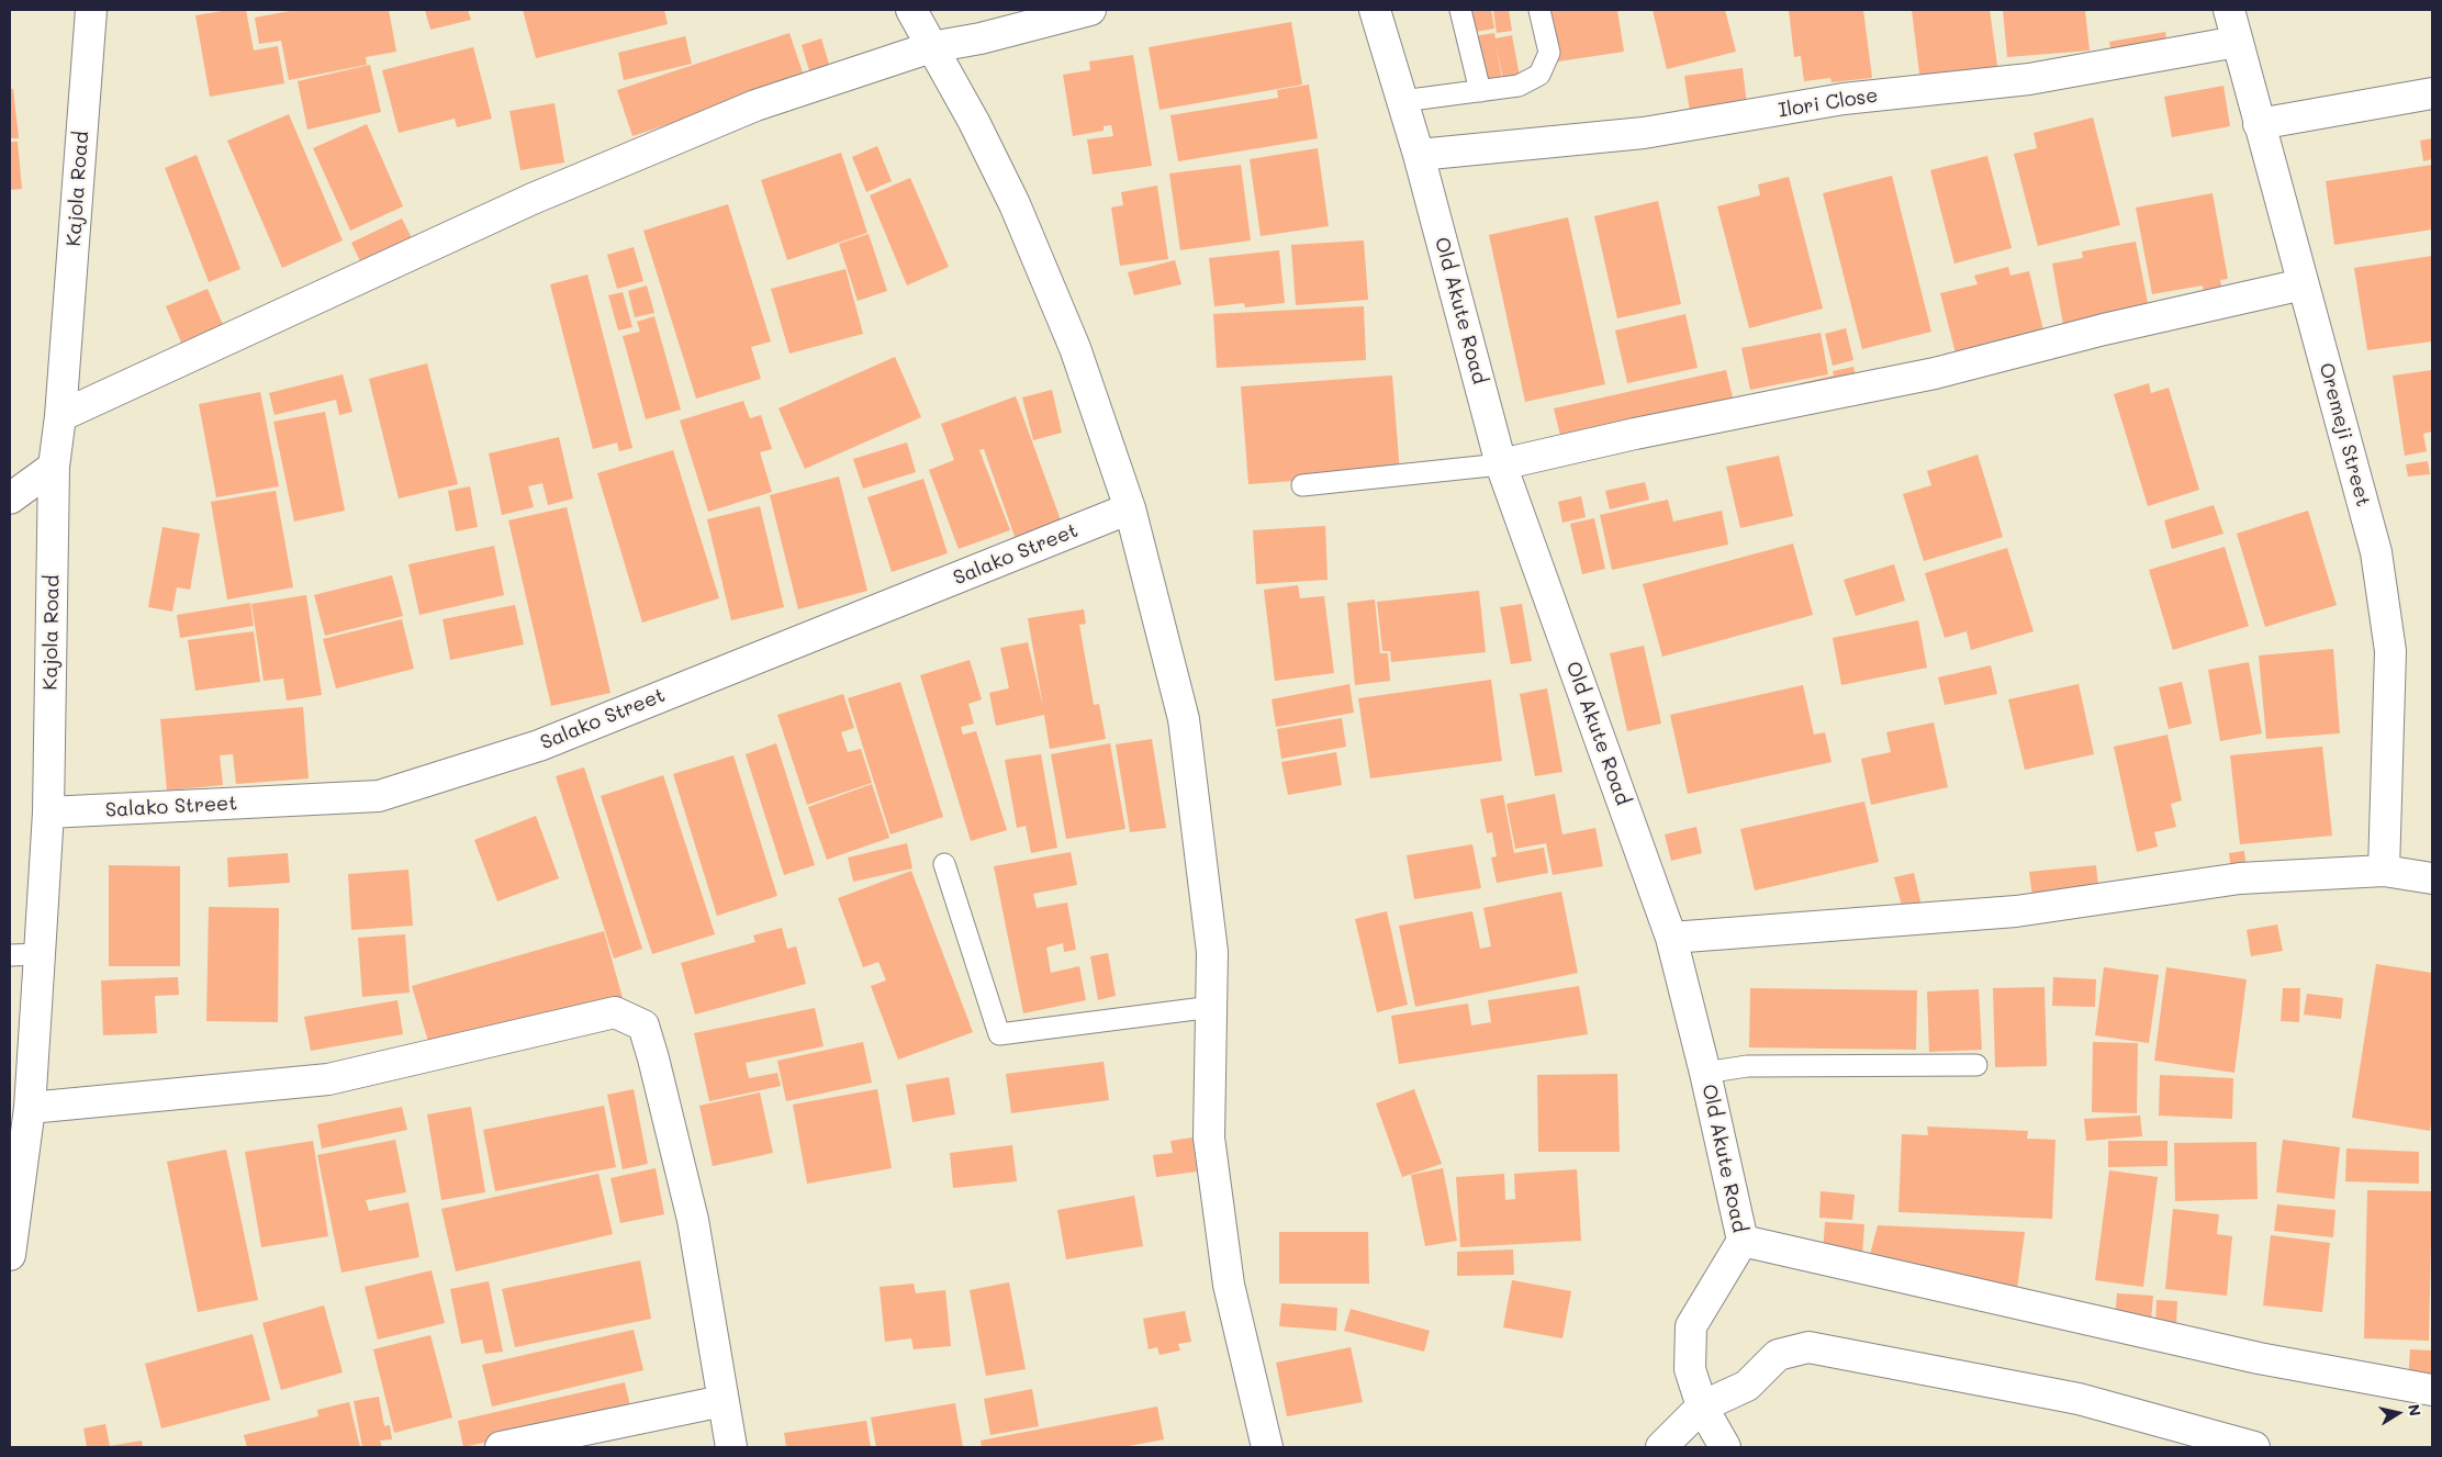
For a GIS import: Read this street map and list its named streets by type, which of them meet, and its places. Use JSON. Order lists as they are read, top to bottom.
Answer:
{
  "streets": {
    "street": [
      "Ilori Close",
      "Kajola Road",
      "Old Akute Road",
      "Oremeji Street",
      "Salako Street"
    ]
  },
  "crossings": [
    ["Ilori Close", "Old Akute Road"],
    ["Ilori Close", "Oremeji Street"],
    ["Kajola Road", "Salako Street"]
  ],
  "north": "right"
}
